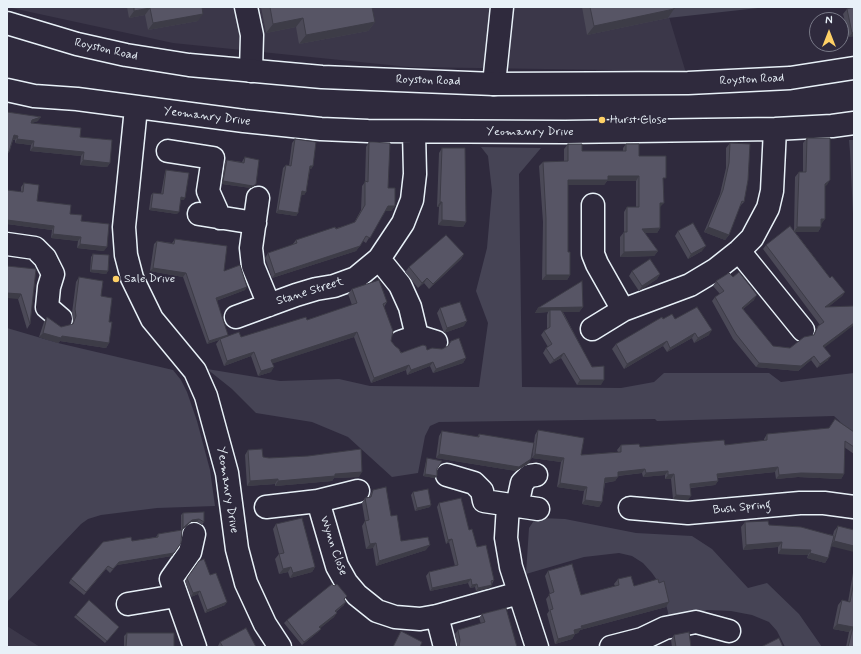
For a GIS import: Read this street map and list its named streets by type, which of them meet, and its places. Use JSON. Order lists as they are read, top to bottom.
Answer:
{
  "streets": {
    "street": [
      "Royston Road",
      "Yeomanry Drive",
      "Stane Street",
      "Bush Spring",
      "Wynn Close"
    ]
  },
  "crossings": [
    ["Yeomanry Drive", "Stane Street"]
  ],
  "places": ["Hurst Close", "Sale Drive"],
  "north": "top"
}
